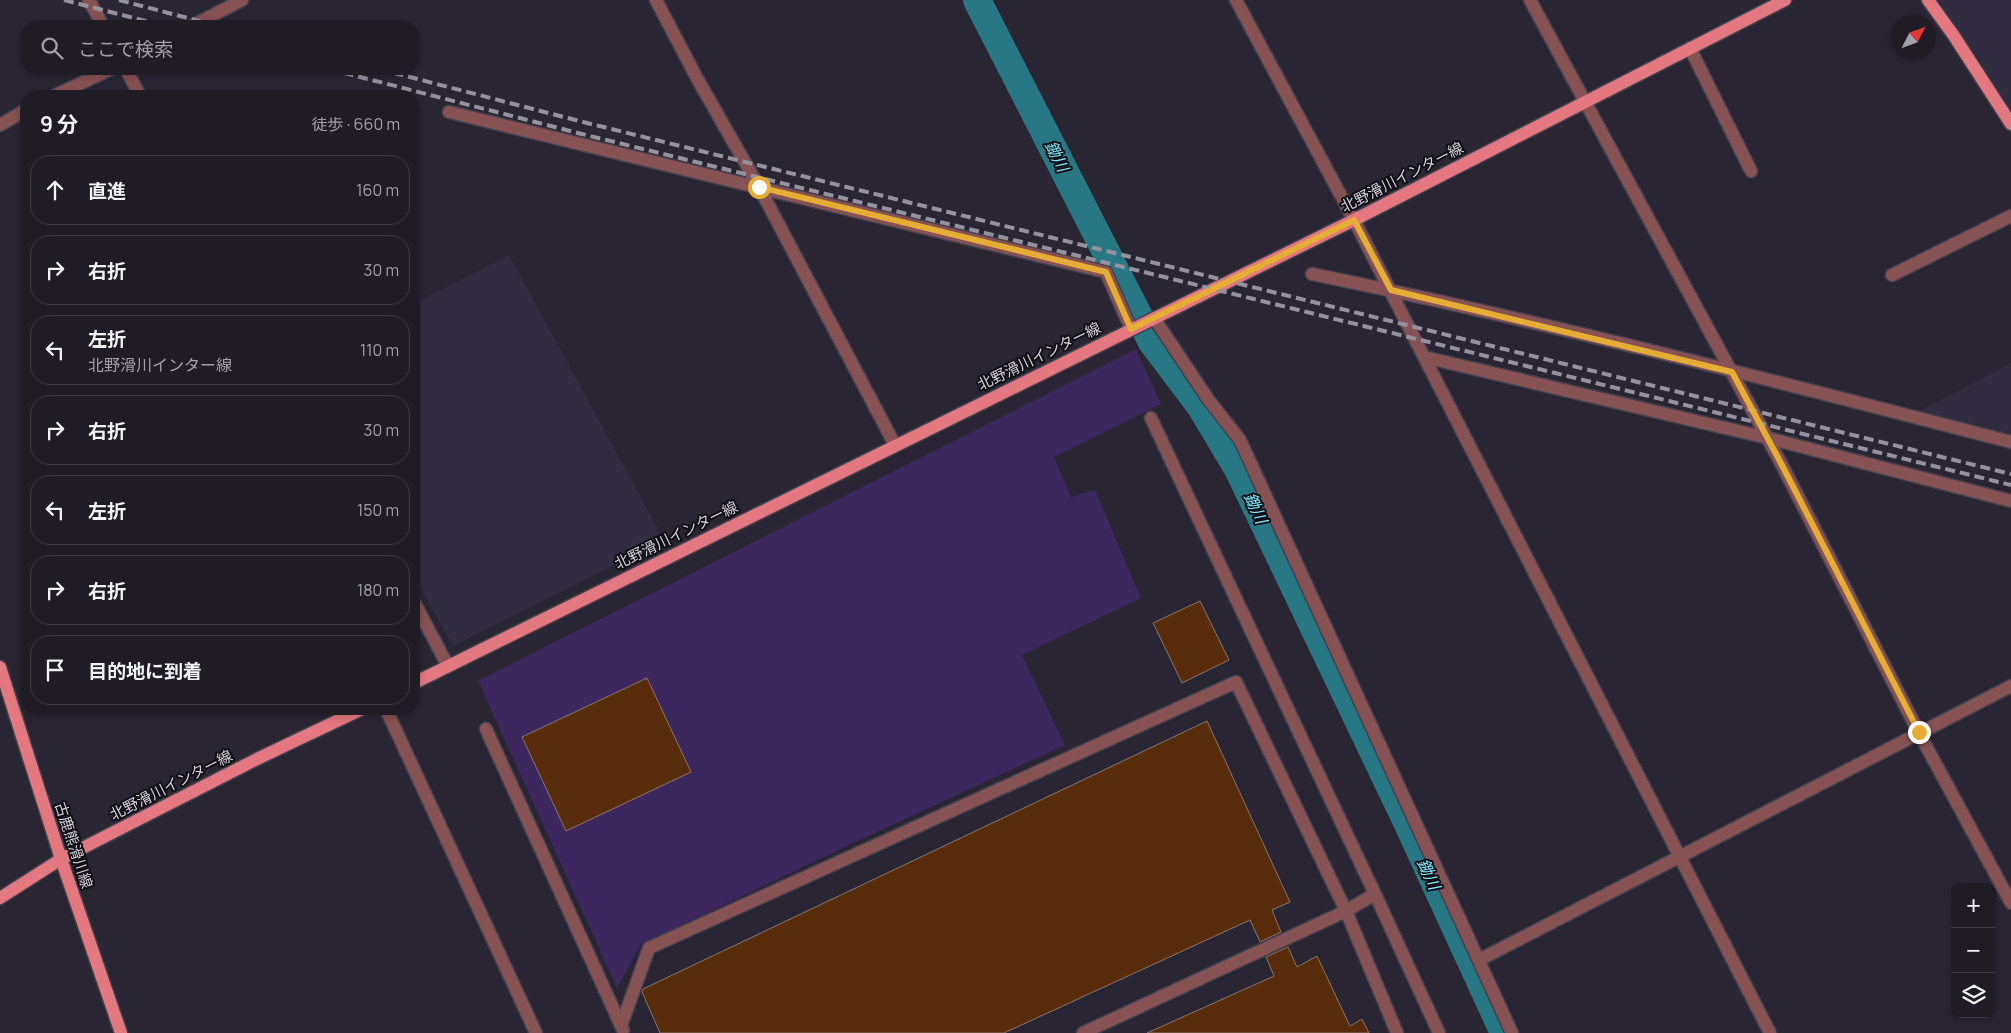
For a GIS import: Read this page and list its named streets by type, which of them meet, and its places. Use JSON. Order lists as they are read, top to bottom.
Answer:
{
  "streets": {
    "main road": ["北野滑川インター線", "古鹿熊滑川線"]
  },
  "crossings": [
    ["北野滑川インター線", "古鹿熊滑川線"]
  ],
  "water": ["鋤川"],
  "north": "top right",
  "page": {
    "search": "ここで検索",
    "heading": ["9 分", "徒歩 · 660 m"],
    "list": [
      ["直進", "160 m"],
      ["右折", "30 m"],
      ["左折", "北野滑川インター線", "110 m"],
      ["右折", "30 m"],
      ["左折", "150 m"],
      ["右折", "180 m"],
      "目的地に到着"
    ],
    "map_buttons": ["+", "−"]
  }
}
